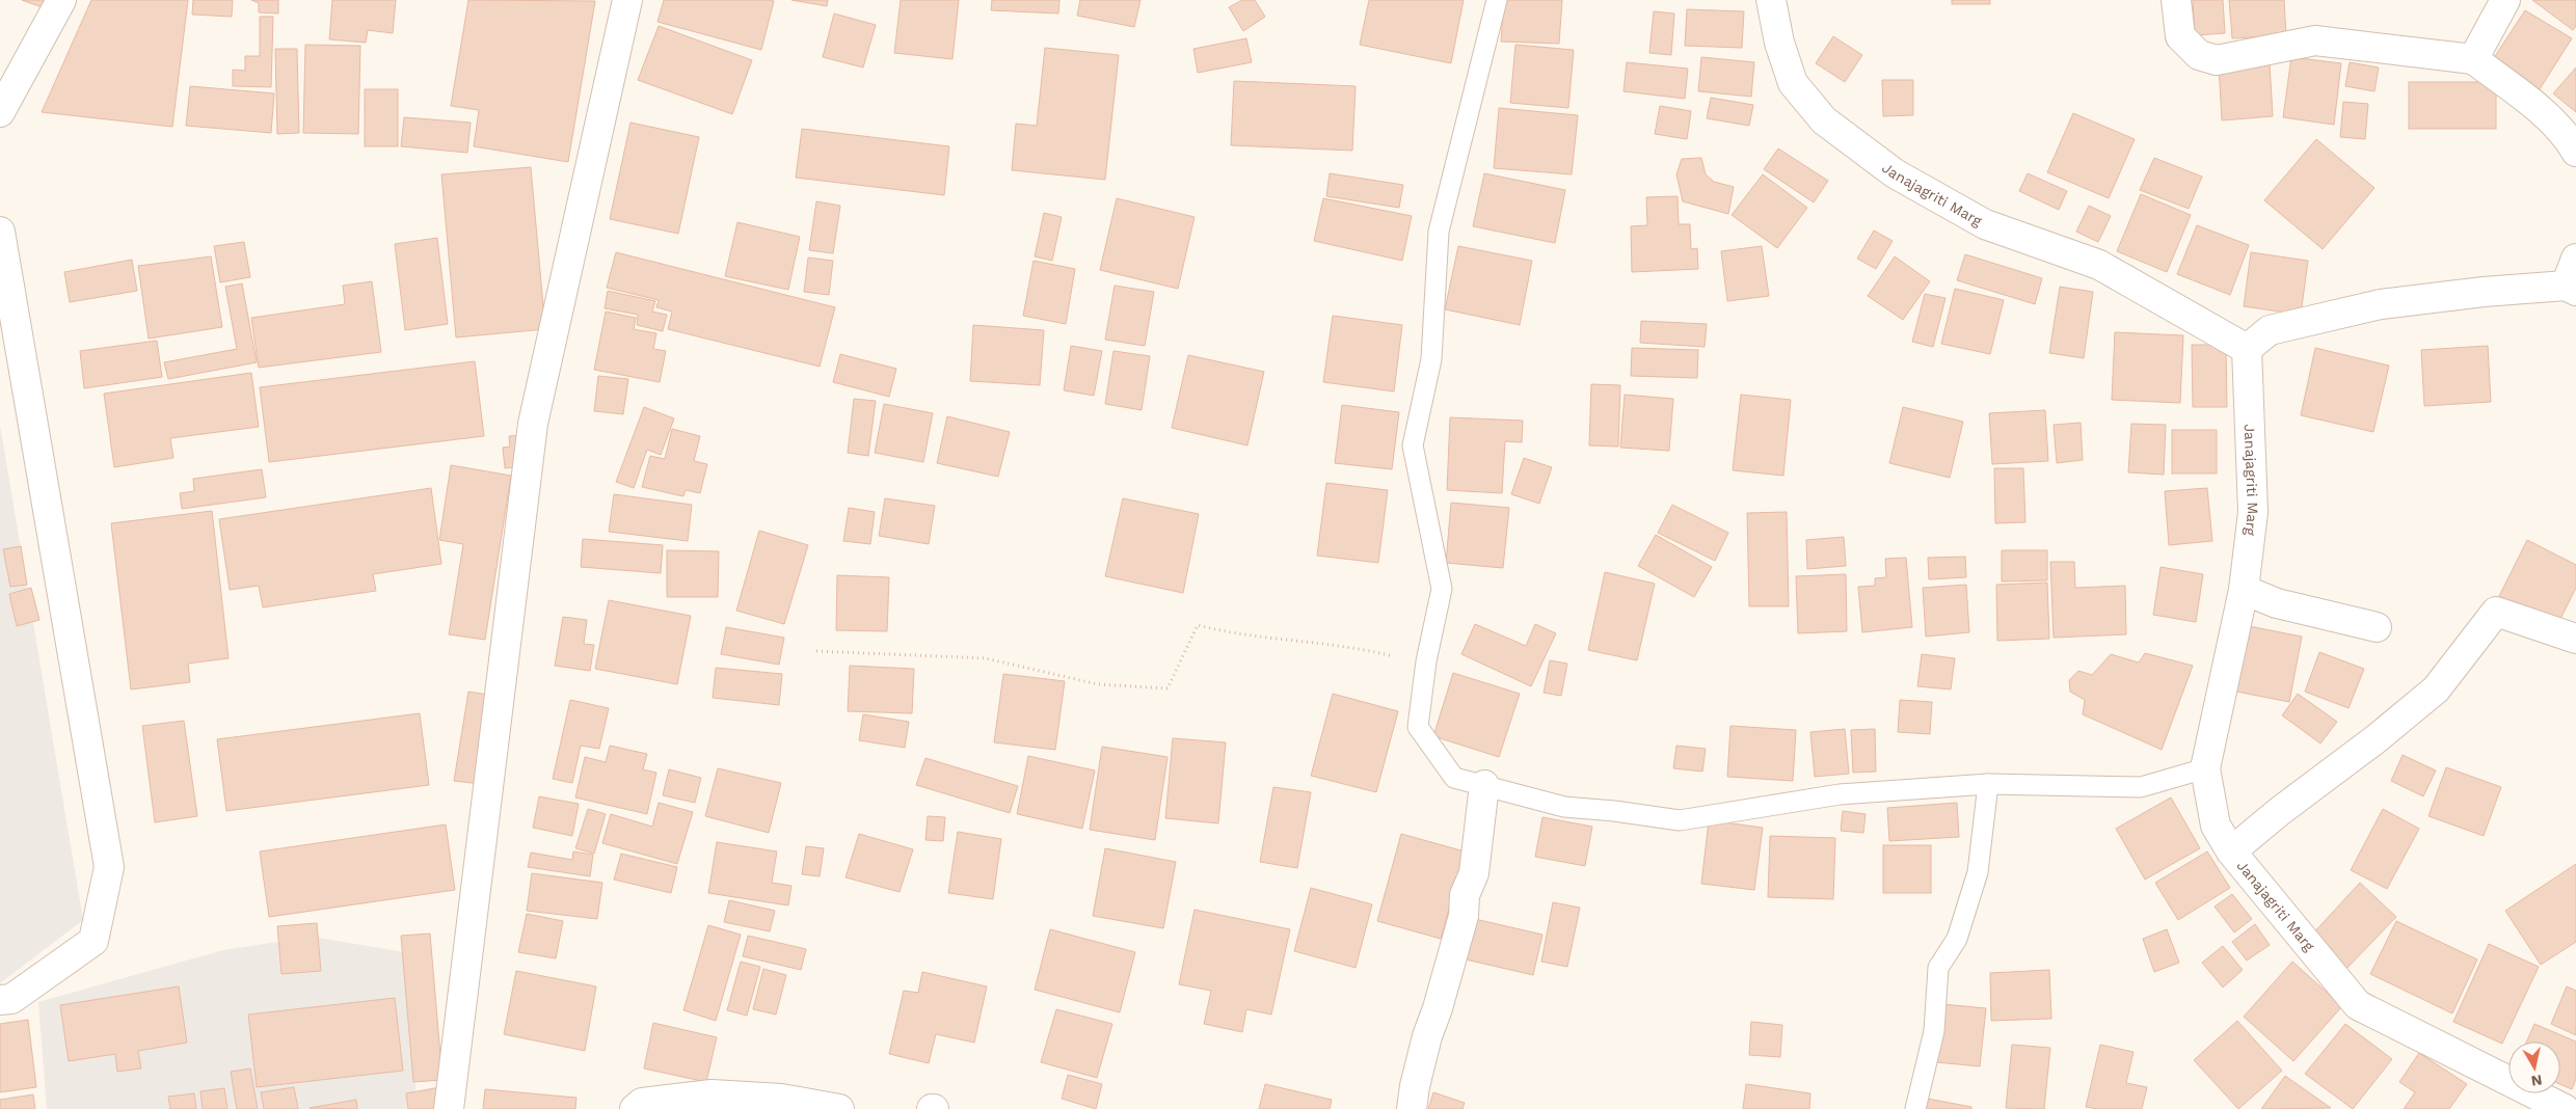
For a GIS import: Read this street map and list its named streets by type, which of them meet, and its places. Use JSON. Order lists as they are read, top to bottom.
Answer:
{
  "streets": {
    "street": ["Janajagriti Marg"]
  },
  "north": "bottom"
}
